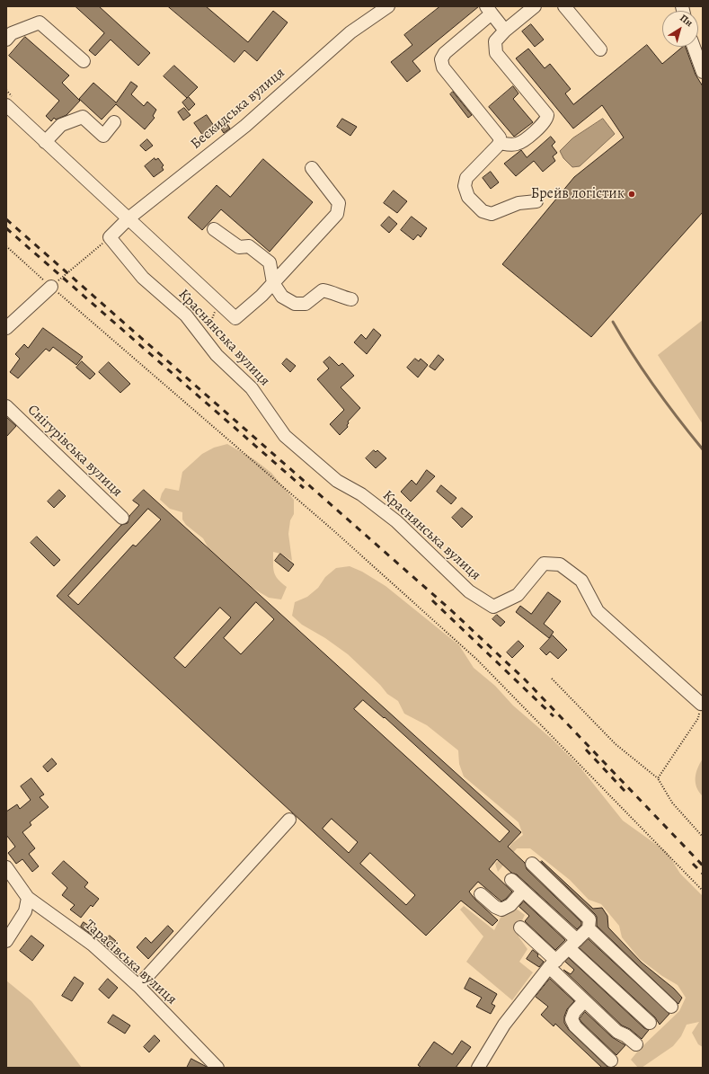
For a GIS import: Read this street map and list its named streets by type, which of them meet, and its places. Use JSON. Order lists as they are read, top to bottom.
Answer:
{
  "streets": {
    "street": [
      "Бескидська вулиця",
      "Краснянська вулиця",
      "Снігурівська вулиця",
      "Тарасівська вулиця"
    ]
  },
  "crossings": [
    ["Бескидська вулиця", "Краснянська вулиця"]
  ],
  "places": ["Брейв логістик"],
  "north": "top right"
}
